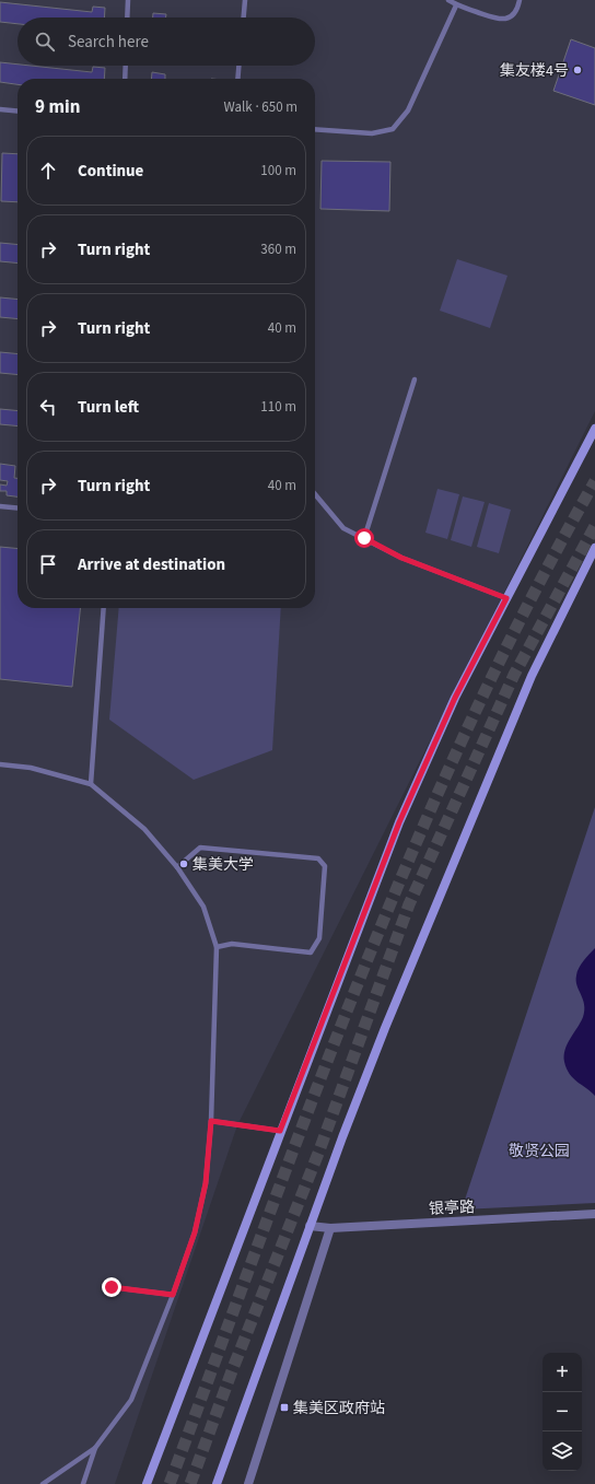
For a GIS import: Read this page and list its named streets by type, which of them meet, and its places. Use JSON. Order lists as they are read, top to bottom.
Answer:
{
  "streets": {
    "street": ["银亭路"]
  },
  "parks": ["敬贤公园"],
  "places": {
    "other": ["集友楼4号", "集美大学"],
    "transit": ["集美区政府站"]
  },
  "page": {
    "search": "Search here",
    "heading": ["9 min", "Walk · 650 m"],
    "list": [
      ["Continue", "100 m"],
      ["Turn right", "360 m"],
      ["Turn right", "40 m"],
      ["Turn left", "110 m"],
      ["Turn right", "40 m"],
      "Arrive at destination"
    ],
    "map_buttons": ["+", "−"]
  }
}
